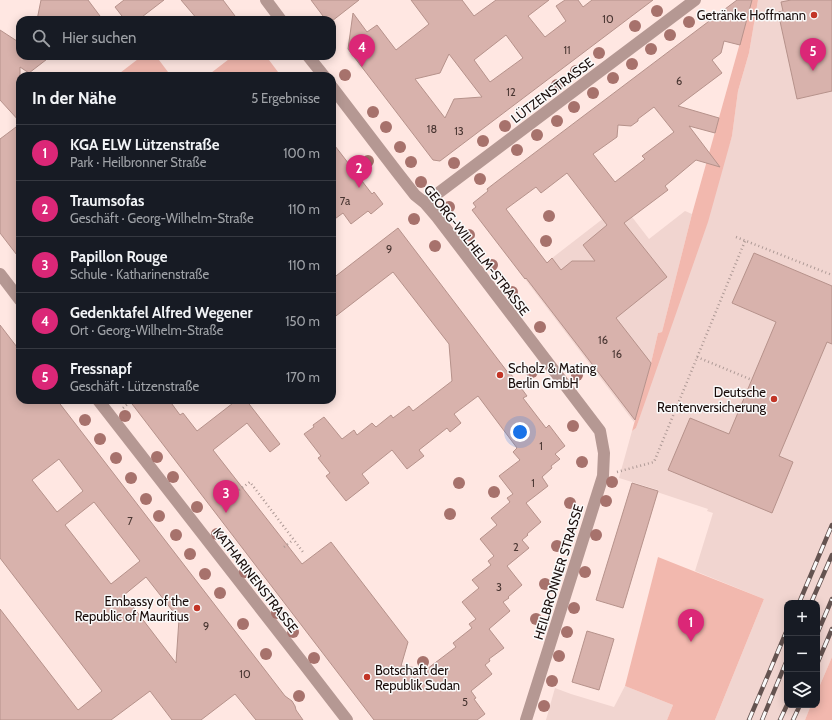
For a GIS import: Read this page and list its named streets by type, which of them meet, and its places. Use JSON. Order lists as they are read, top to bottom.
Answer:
{
  "streets": {
    "street": [
      "LÜTZENSTRASSE",
      "GEORG-WILHELM-STRASSE",
      "HEILBRONNER STRASSE",
      "KATHARINENSTRASSE"
    ]
  },
  "crossings": [
    ["LÜTZENSTRASSE", "GEORG-WILHELM-STRASSE"],
    ["GEORG-WILHELM-STRASSE", "HEILBRONNER STRASSE"]
  ],
  "places": [
    "Getränke Hoffmann",
    "Scholz & Mating Berlin GmbH",
    "Deutsche Rentenversicherung",
    "Embassy of the Republic of Mauritius",
    "Botschaft der Republik Sudan"
  ],
  "house_numbers": [
    "10",
    "11",
    "6",
    "12",
    "18",
    "13",
    "7a",
    "9",
    "16",
    "16",
    "1",
    "1",
    "7",
    "2",
    "3",
    "9",
    "10",
    "5"
  ],
  "page": {
    "search": "Hier suchen",
    "pins": [
      "4",
      "5",
      "2",
      "3",
      "1"
    ],
    "heading": ["In der Nähe", "5 Ergebnisse"],
    "list": [
      {
        "mark": "1",
        "name": "KGA ELW Lützenstraße",
        "note": "Park · Heilbronner Straße",
        "value": "100 m"
      },
      {
        "mark": "2",
        "name": "Traumsofas",
        "note": "Geschäft · Georg-Wilhelm-Straße",
        "value": "110 m"
      },
      {
        "mark": "3",
        "name": "Papillon Rouge",
        "note": "Schule · Katharinenstraße",
        "value": "110 m"
      },
      {
        "mark": "4",
        "name": "Gedenktafel Alfred Wegener",
        "note": "Ort · Georg-Wilhelm-Straße",
        "value": "150 m"
      },
      {
        "mark": "5",
        "name": "Fressnapf",
        "note": "Geschäft · Lützenstraße",
        "value": "170 m"
      }
    ],
    "map_buttons": ["+", "−"]
  }
}
